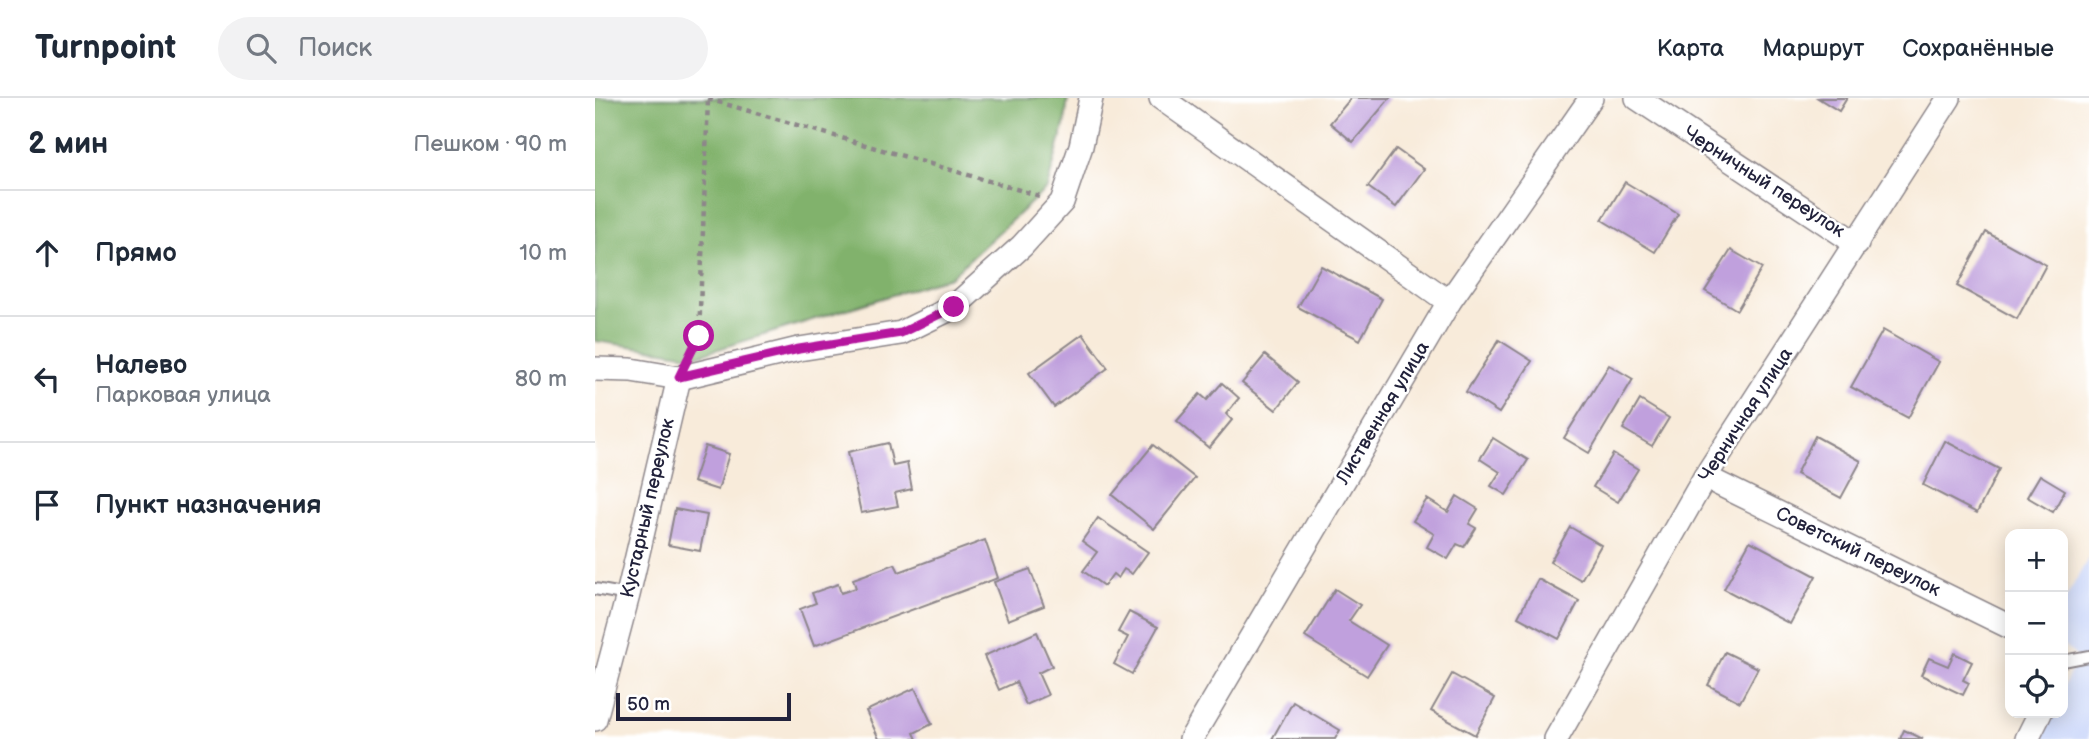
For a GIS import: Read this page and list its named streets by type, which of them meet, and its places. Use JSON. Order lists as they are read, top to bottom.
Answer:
{
  "streets": {
    "street": [
      "Черничный переулок",
      "Лиственная улица",
      "Черничная улица",
      "Кустарный переулок",
      "Советский переулок"
    ]
  },
  "crossings": [
    ["Черничный переулок", "Черничная улица"],
    ["Черничная улица", "Советский переулок"]
  ],
  "scale_bar": "50 m",
  "page": {
    "header": "Turnpoint",
    "search": "Поиск",
    "nav": ["Карта", "Маршрут", "Сохранённые"],
    "heading": ["2 мин", "Пешком · 90 m"],
    "list": [
      ["Прямо", "10 m"],
      ["Налево", "Парковая улица", "80 m"],
      "Пункт назначения"
    ],
    "map_buttons": ["+", "−"],
    "scale": "50 m"
  }
}
